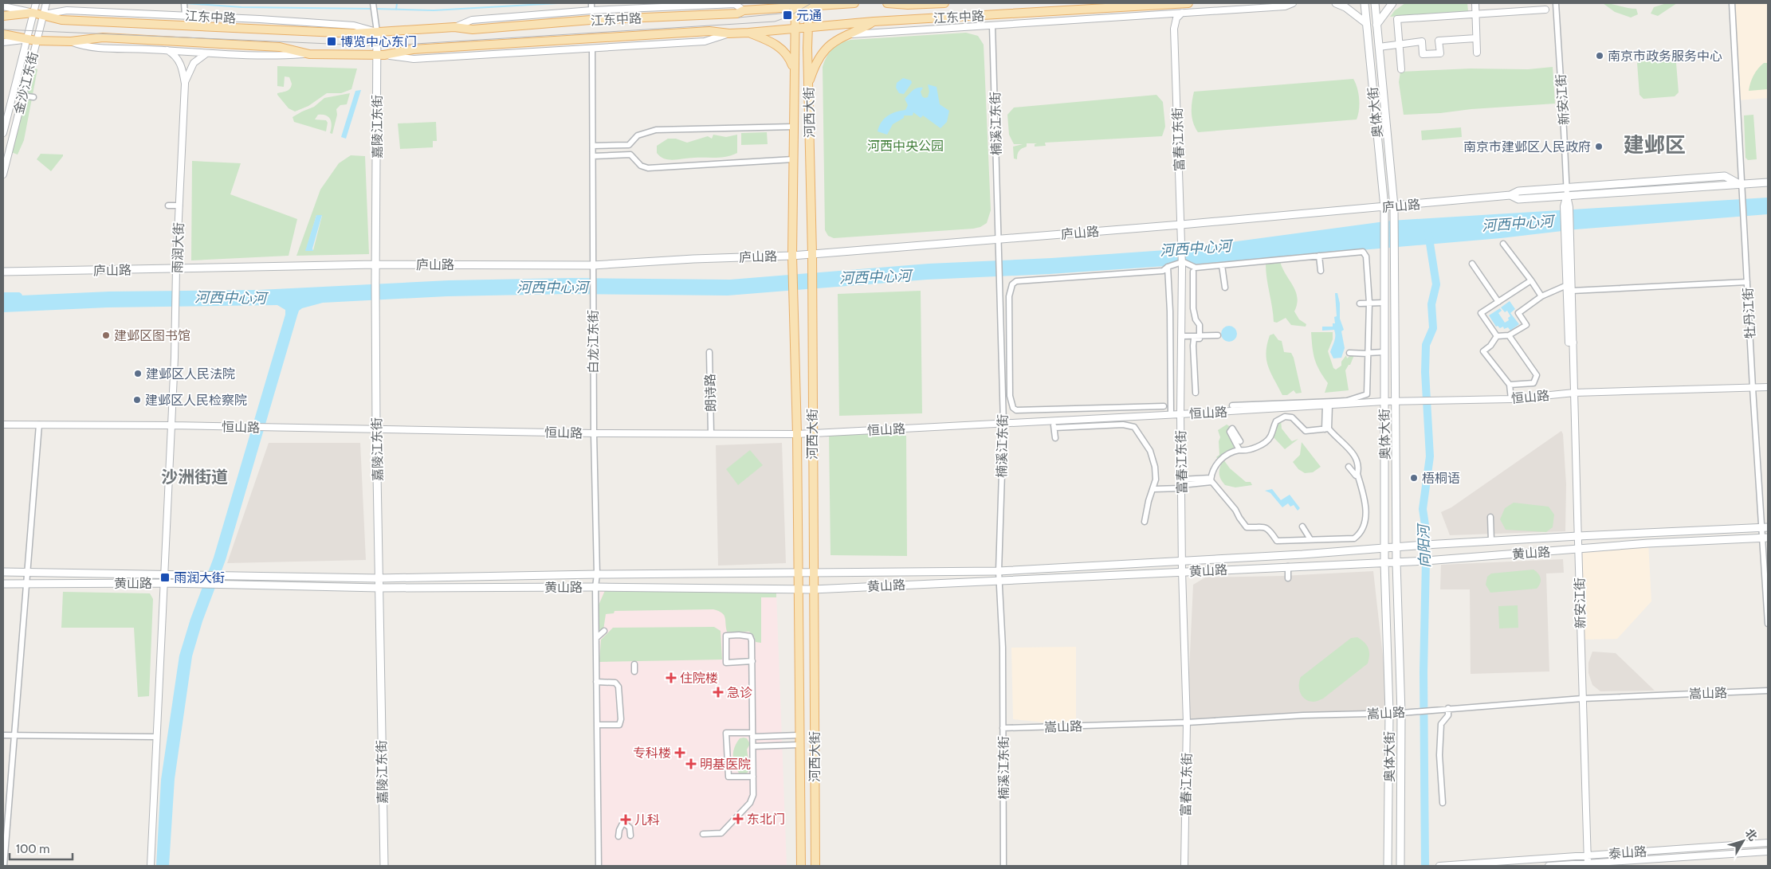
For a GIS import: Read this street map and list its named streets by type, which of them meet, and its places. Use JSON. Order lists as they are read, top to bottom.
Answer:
{
  "streets": {
    "main road": [
      "江东中路",
      "河西大街",
      "奥体大街",
      "嘉陵江东街",
      "庐山路",
      "黄山路"
    ],
    "street": [
      "金沙江东街",
      "新安江街",
      "楠溪江东街",
      "富春江东街",
      "雨润大街",
      "牡丹江街",
      "白龙江东街",
      "朗诗路",
      "恒山路",
      "嵩山路",
      "泰山路"
    ]
  },
  "crossings": [
    ["江东中路", "金沙江东街"],
    ["江东中路", "河西大街"],
    ["江东中路", "楠溪江东街"],
    ["江东中路", "嘉陵江东街"],
    ["江东中路", "富春江东街"],
    ["江东中路", "白龙江东街"],
    ["新安江街", "庐山路"],
    ["新安江街", "恒山路"],
    ["新安江街", "黄山路"],
    ["新安江街", "嵩山路"],
    ["新安江街", "泰山路"],
    ["河西大街", "庐山路"],
    ["河西大街", "恒山路"],
    ["河西大街", "黄山路"],
    ["奥体大街", "庐山路"],
    ["奥体大街", "恒山路"],
    ["奥体大街", "黄山路"],
    ["奥体大街", "嵩山路"],
    ["楠溪江东街", "庐山路"],
    ["楠溪江东街", "恒山路"],
    ["楠溪江东街", "黄山路"],
    ["楠溪江东街", "嵩山路"],
    ["嘉陵江东街", "庐山路"],
    ["嘉陵江东街", "恒山路"],
    ["嘉陵江东街", "黄山路"],
    ["富春江东街", "庐山路"],
    ["富春江东街", "恒山路"],
    ["富春江东街", "黄山路"],
    ["富春江东街", "嵩山路"],
    ["庐山路", "雨润大街"],
    ["庐山路", "牡丹江街"],
    ["庐山路", "白龙江东街"],
    ["雨润大街", "恒山路"],
    ["雨润大街", "黄山路"],
    ["牡丹江街", "恒山路"],
    ["牡丹江街", "黄山路"],
    ["白龙江东街", "恒山路"],
    ["白龙江东街", "黄山路"],
    ["朗诗路", "恒山路"]
  ],
  "districts": ["建邺区", "沙洲街道"],
  "water": ["河西中心河", "向阳河"],
  "parks": ["河西中央公园"],
  "places": {
    "transit": ["元通", "博览中心东门", "雨润大街"],
    "other": [
      "南京市政务服务中心",
      "南京市建邺区人民政府",
      "建邺区图书馆",
      "建邺区人民法院",
      "建邺区人民检察院",
      "梧桐语"
    ],
    "health": [
      "住院楼",
      "急诊",
      "专科楼",
      "明基医院",
      "东北门",
      "儿科"
    ]
  },
  "scale_bar": "100 m",
  "north": "top right"
}
